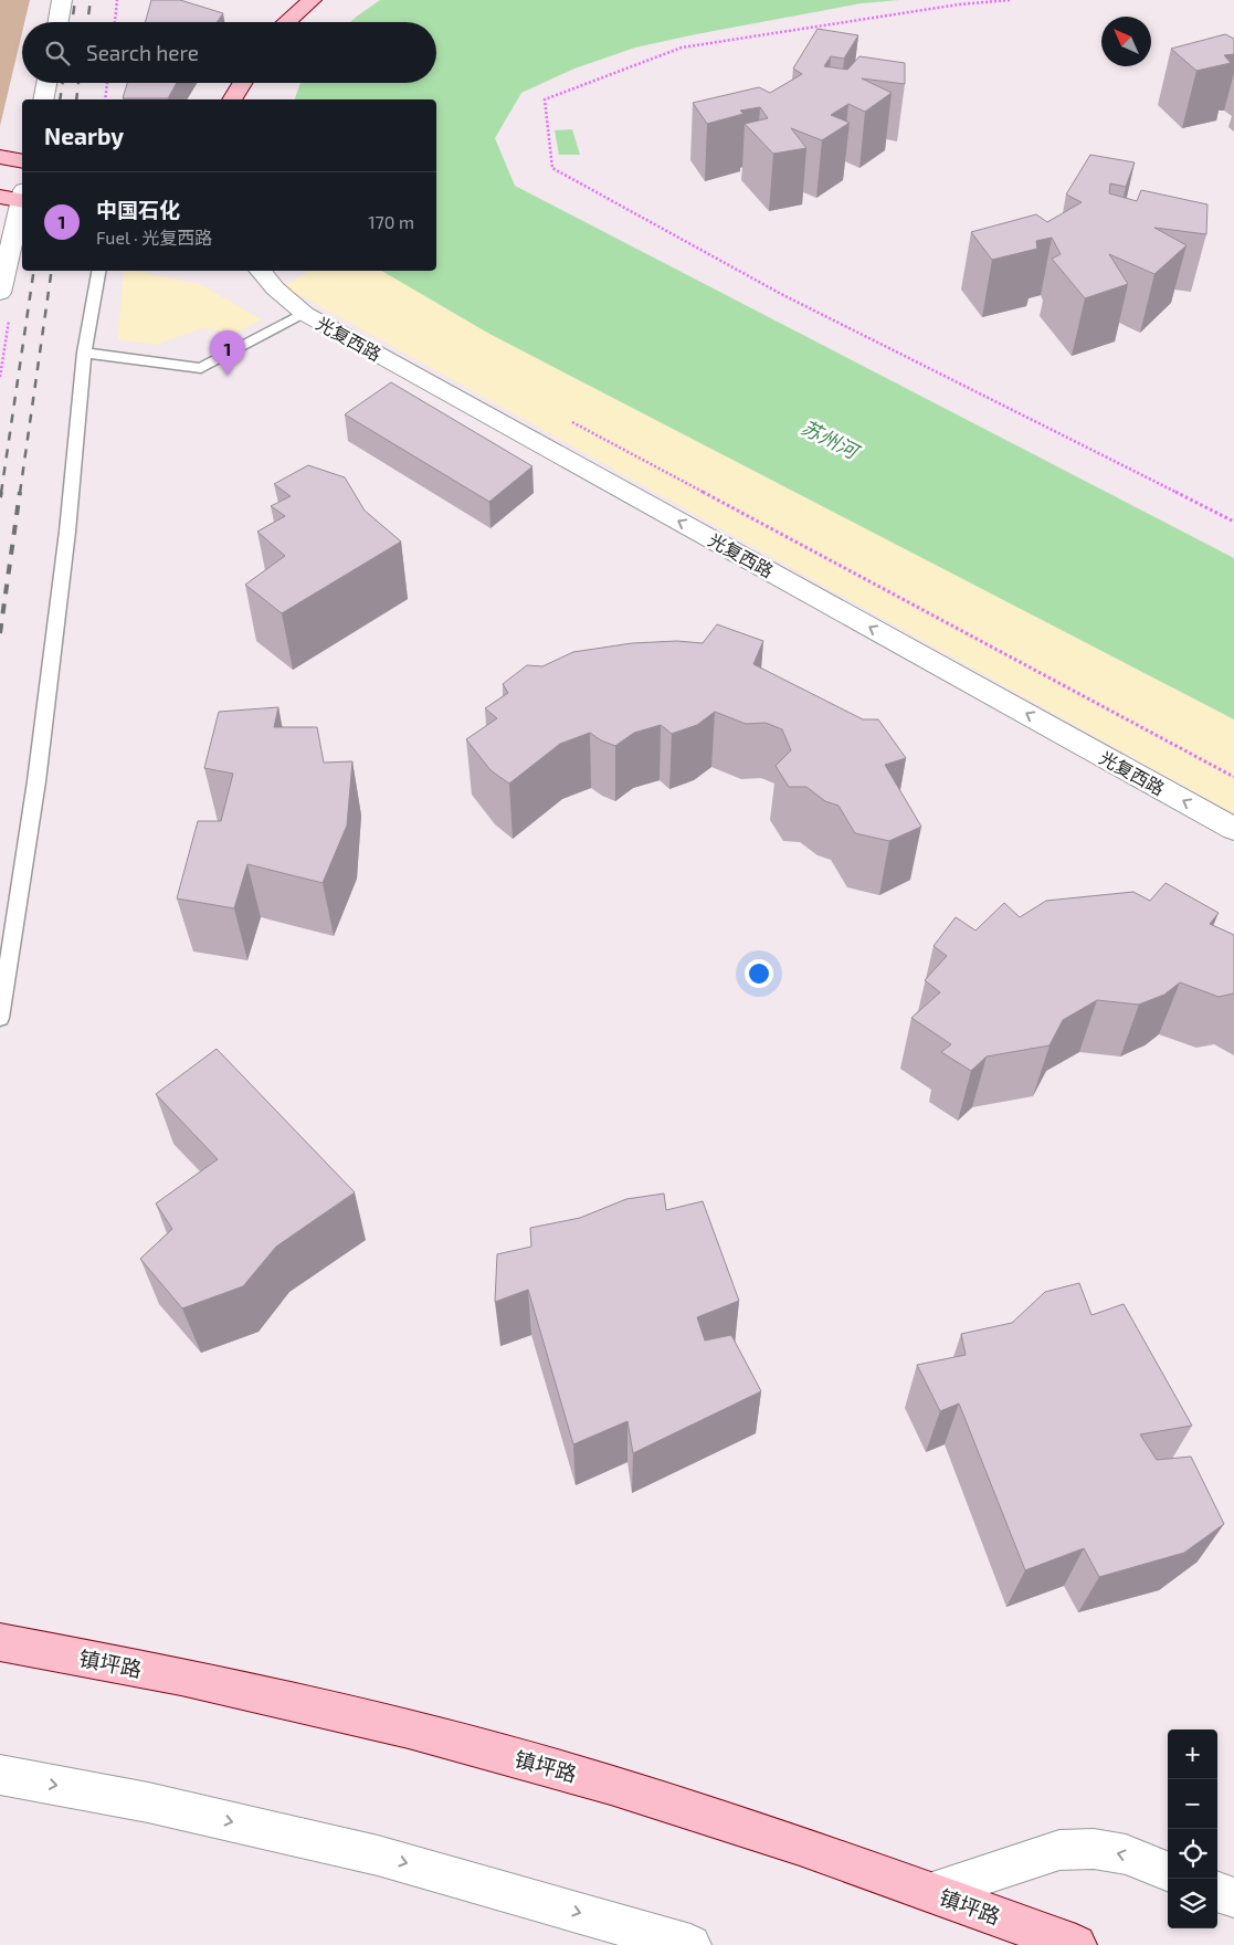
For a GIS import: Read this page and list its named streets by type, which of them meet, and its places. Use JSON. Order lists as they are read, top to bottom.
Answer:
{
  "streets": {
    "main road": ["镇坪路"],
    "street": ["光复西路"]
  },
  "one_way": ["光复西路"],
  "water": ["苏州河"],
  "north": "top left",
  "page": {
    "search": "Search here",
    "heading": "Nearby",
    "list": [
      {
        "mark": "1",
        "name": "中国石化",
        "note": "Fuel · 光复西路",
        "value": "170 m"
      }
    ],
    "pins": "1",
    "map_buttons": ["+", "−"]
  }
}
